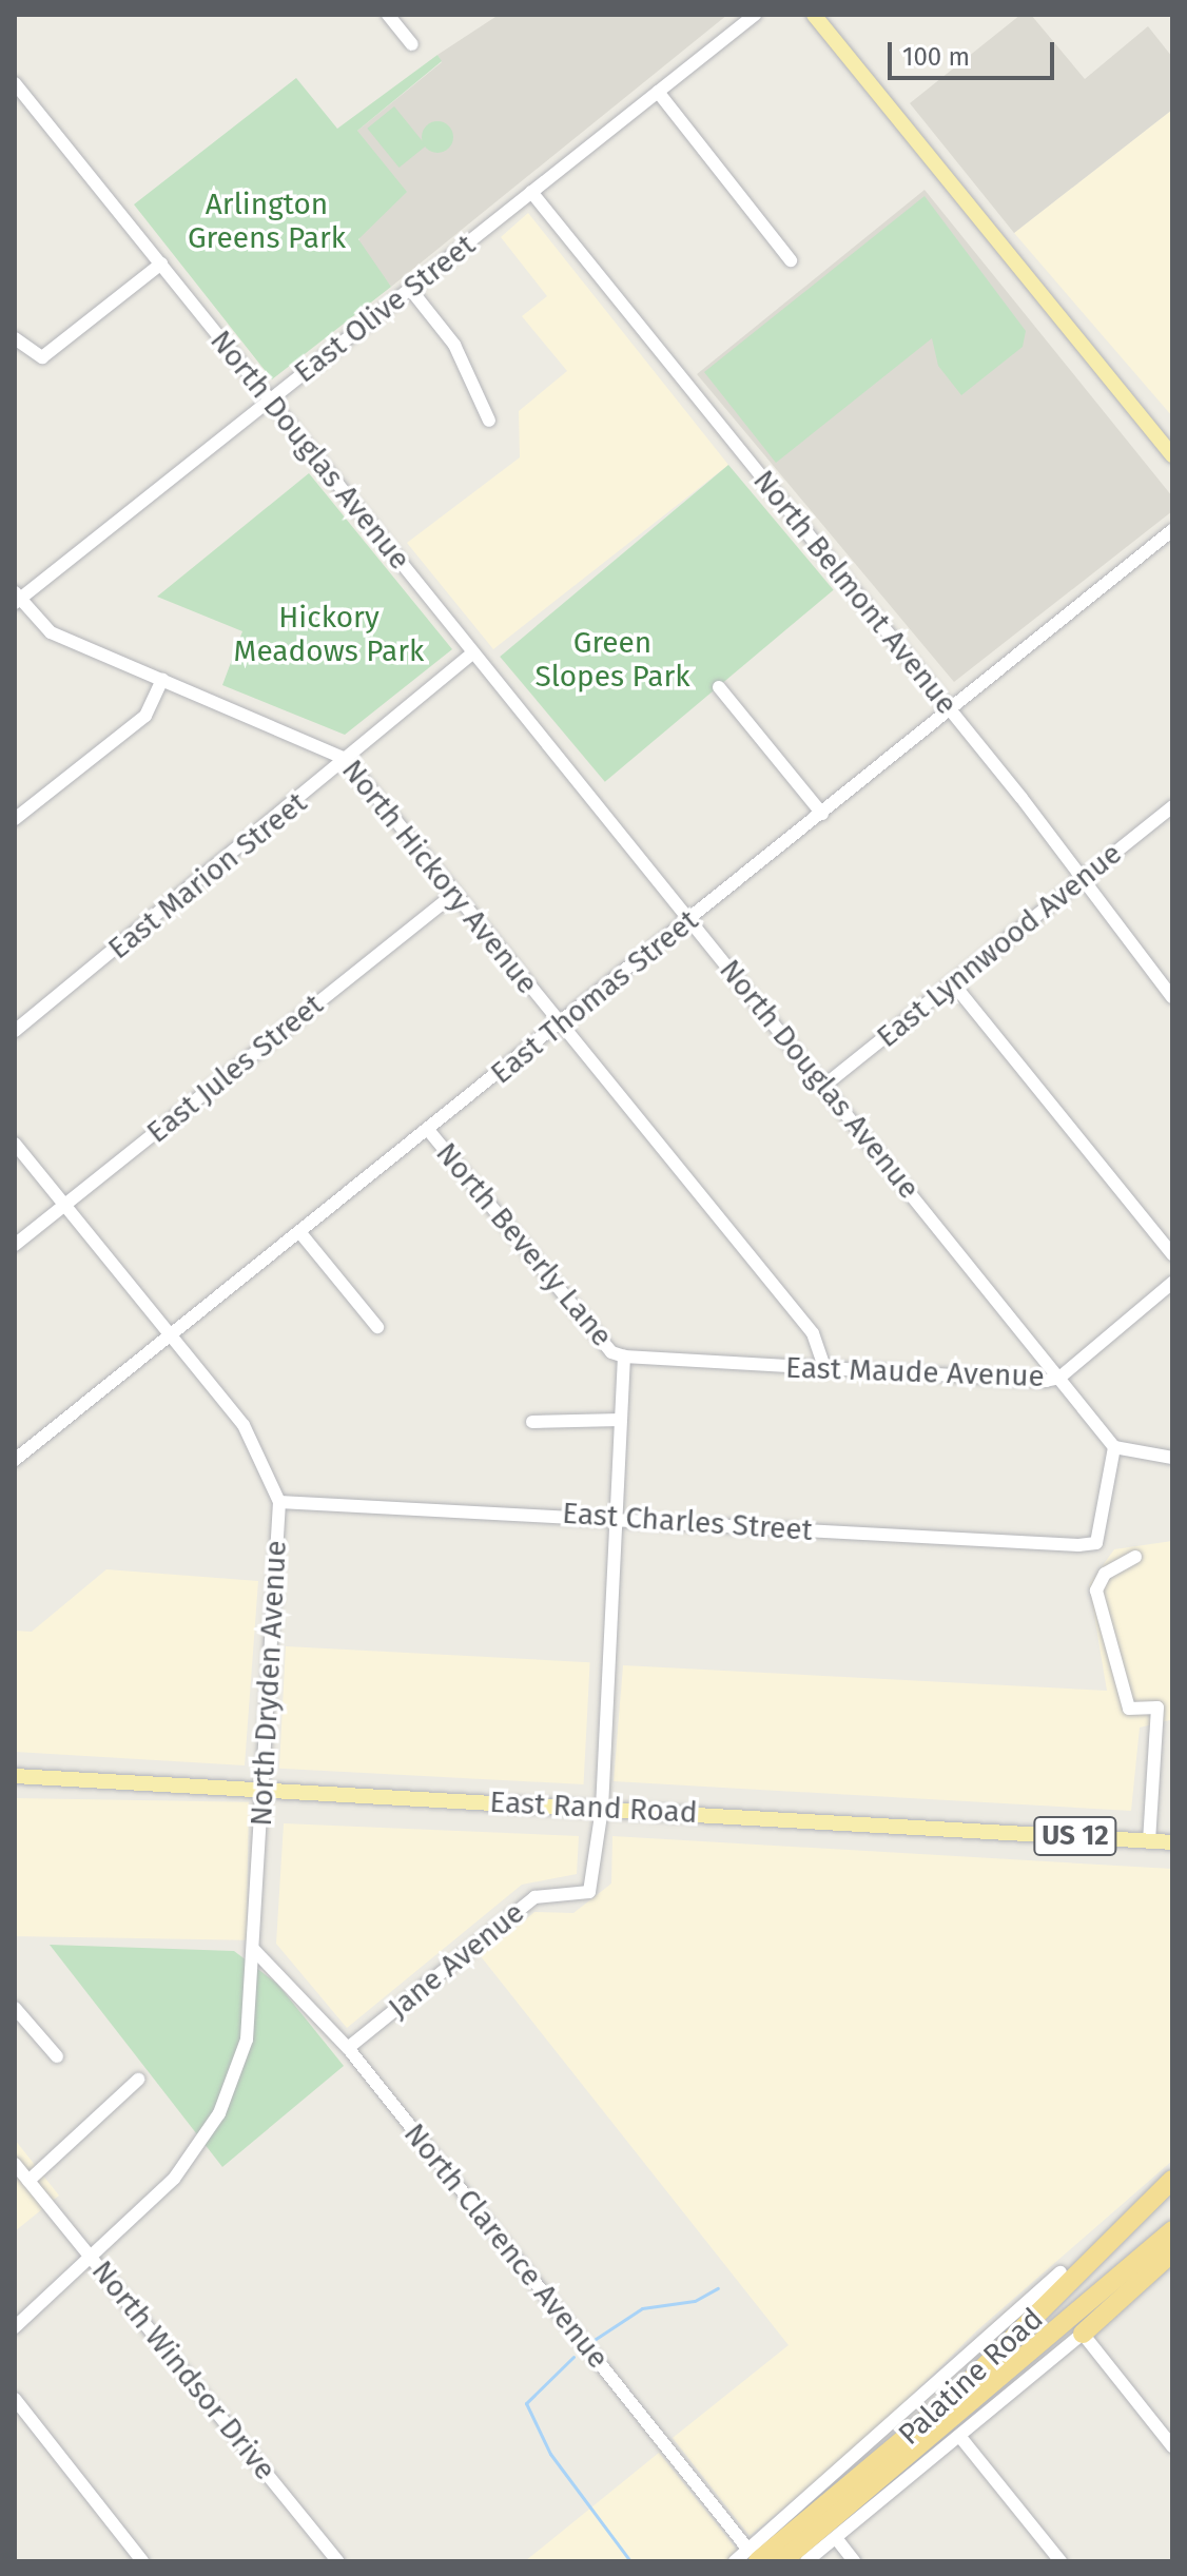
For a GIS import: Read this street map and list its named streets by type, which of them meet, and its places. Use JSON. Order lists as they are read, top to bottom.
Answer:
{
  "streets": {
    "highway": ["Palatine Road"],
    "main road": ["East Rand Road", "US 12"],
    "street": [
      "East Olive Street",
      "North Douglas Avenue",
      "North Belmont Avenue",
      "East Marion Street",
      "North Hickory Avenue",
      "East Lynnwood Avenue",
      "East Thomas Street",
      "East Jules Street",
      "North Beverly Lane",
      "East Maude Avenue",
      "East Charles Street",
      "North Dryden Avenue",
      "Jane Avenue",
      "North Clarence Avenue",
      "North Windsor Drive"
    ]
  },
  "crossings": [
    ["East Olive Street", "North Douglas Avenue"],
    ["East Olive Street", "North Belmont Avenue"],
    ["East Olive Street", "North Hickory Avenue"],
    ["North Douglas Avenue", "East Marion Street"],
    ["North Douglas Avenue", "East Lynnwood Avenue"],
    ["North Douglas Avenue", "East Thomas Street"],
    ["North Douglas Avenue", "East Maude Avenue"],
    ["North Douglas Avenue", "East Charles Street"],
    ["North Belmont Avenue", "East Lynnwood Avenue"],
    ["North Belmont Avenue", "East Thomas Street"],
    ["East Marion Street", "North Hickory Avenue"],
    ["North Hickory Avenue", "East Thomas Street"],
    ["North Hickory Avenue", "East Jules Street"],
    ["North Hickory Avenue", "East Maude Avenue"],
    ["East Thomas Street", "North Beverly Lane"],
    ["East Thomas Street", "North Dryden Avenue"],
    ["East Jules Street", "North Dryden Avenue"],
    ["North Beverly Lane", "East Maude Avenue"],
    ["North Beverly Lane", "East Charles Street"],
    ["North Beverly Lane", "East Rand Road"],
    ["North Beverly Lane", "Jane Avenue"],
    ["East Charles Street", "North Dryden Avenue"],
    ["North Dryden Avenue", "East Rand Road"],
    ["North Dryden Avenue", "North Clarence Avenue"],
    ["North Dryden Avenue", "North Windsor Drive"],
    ["East Rand Road", "Jane Avenue"],
    ["Jane Avenue", "North Clarence Avenue"],
    ["North Clarence Avenue", "Palatine Road"]
  ],
  "parks": ["Arlington Greens Park", "Hickory Meadows Park", "Green Slopes Park"],
  "scale_bar": "100 m"
}
